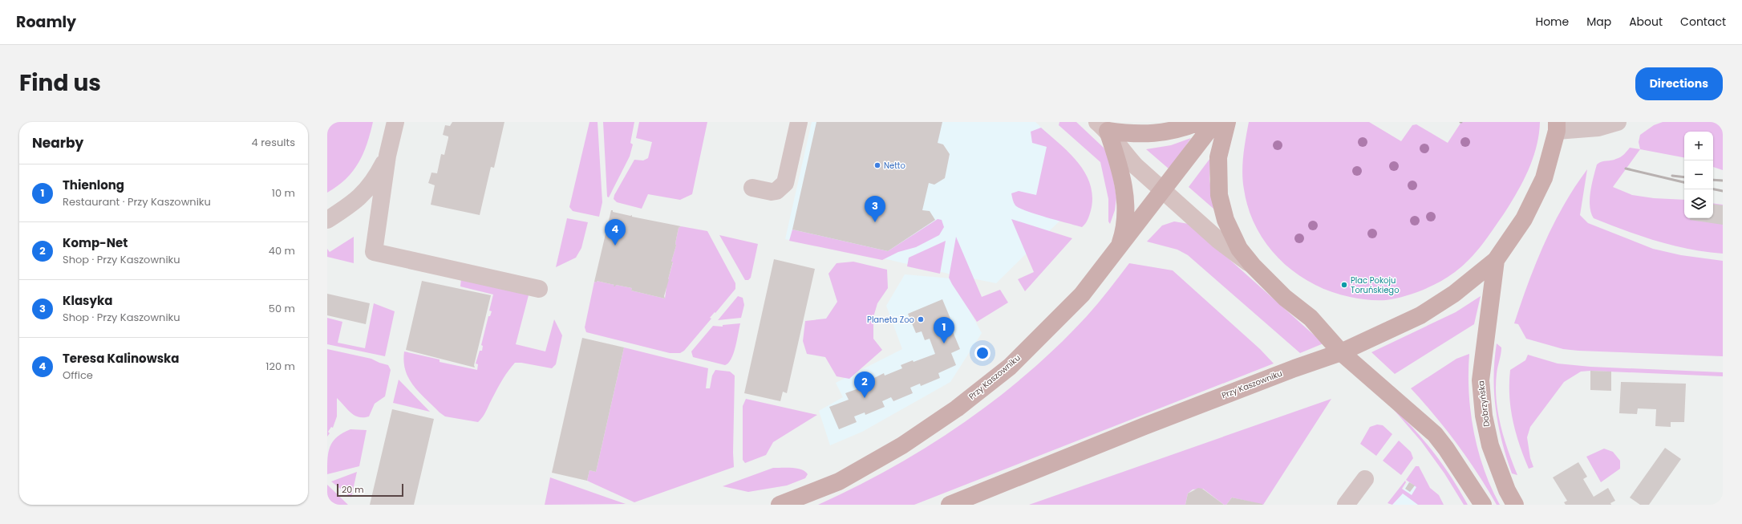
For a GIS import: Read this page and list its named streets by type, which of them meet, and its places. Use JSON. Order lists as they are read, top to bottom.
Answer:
{
  "streets": {
    "main road": ["Przy Kaszowniku", "Dobrzyńska"]
  },
  "places": ["Netto", "Plac Pokoju Toruńskiego", "Planeta Zoo"],
  "scale_bar": "20 m",
  "page": {
    "header": "Roamly",
    "nav": [
      "Home",
      "Map",
      "About",
      "Contact"
    ],
    "title": "Find us",
    "buttons": "Directions",
    "heading": ["Nearby", "4 results"],
    "map_buttons": ["+", "−"],
    "list": [
      {
        "mark": "1",
        "name": "Thienlong",
        "note": "Restaurant · Przy Kaszowniku",
        "value": "10 m"
      },
      {
        "mark": "2",
        "name": "Komp-Net",
        "note": "Shop · Przy Kaszowniku",
        "value": "40 m"
      },
      {
        "mark": "3",
        "name": "Klasyka",
        "note": "Shop · Przy Kaszowniku",
        "value": "50 m"
      },
      {
        "mark": "4",
        "name": "Teresa Kalinowska",
        "note": "Office",
        "value": "120 m"
      }
    ],
    "pins": [
      "3",
      "4",
      "1",
      "2"
    ],
    "scale": "20 m"
  }
}
